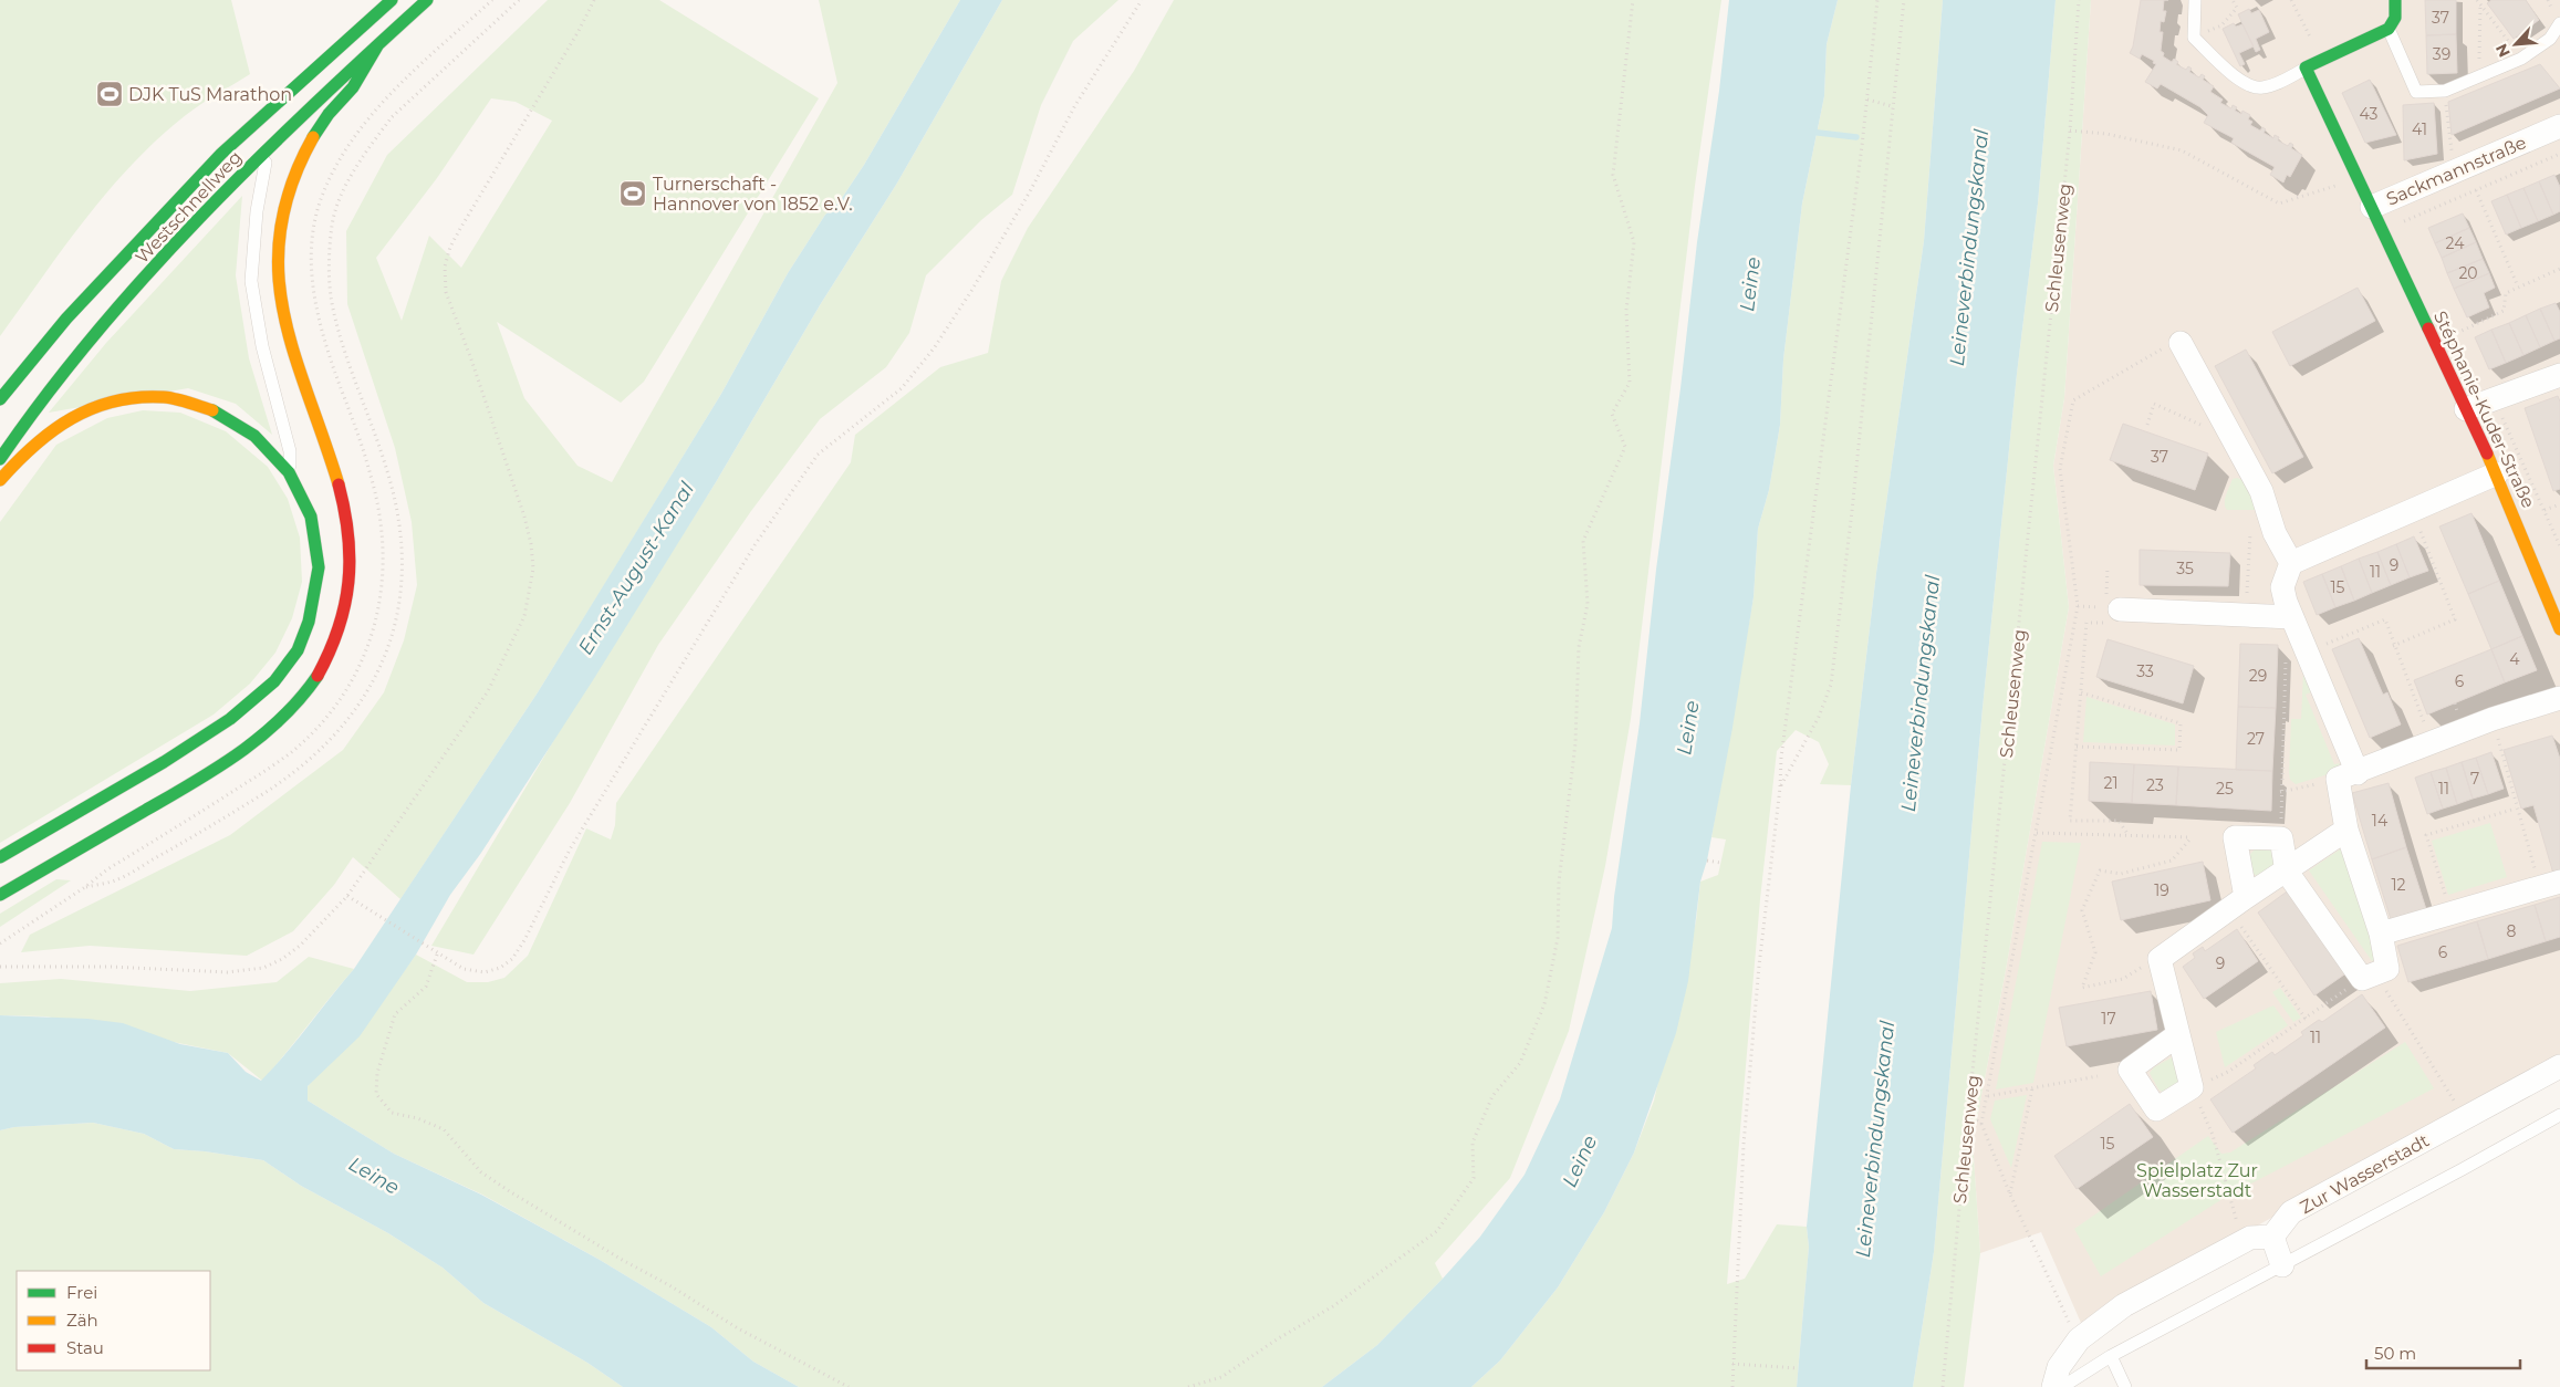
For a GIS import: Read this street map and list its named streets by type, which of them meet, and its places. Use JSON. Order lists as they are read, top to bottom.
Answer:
{
  "streets": {
    "main road": ["Sackmannstraße", "Westschnellweg", "Stéphanie-Kuder-Straße"],
    "street": ["Zur Wasserstadt"],
    "path": ["Schleusenweg"]
  },
  "crossings": [
    ["Sackmannstraße", "Stéphanie-Kuder-Straße"]
  ],
  "water": ["Leineverbindungskanal", "Leine", "Ernst-August-Kanal"],
  "parks": ["Spielplatz Zur Wasserstadt"],
  "places": {
    "sports": ["DJK TuS Marathon", "Turnerschaft - Hannover von 1852 e.V."]
  },
  "house_numbers": [
    "37",
    "39",
    "43",
    "41",
    "24",
    "20",
    "37",
    "9",
    "35",
    "11",
    "15",
    "4",
    "33",
    "29",
    "6",
    "27",
    "7",
    "21",
    "23",
    "25",
    "11",
    "14",
    "12",
    "19",
    "8",
    "6",
    "9",
    "17",
    "11",
    "15"
  ],
  "legend": ["Frei", "Zäh", "Stau"],
  "scale_bar": "50 m",
  "north": "bottom left"
}
